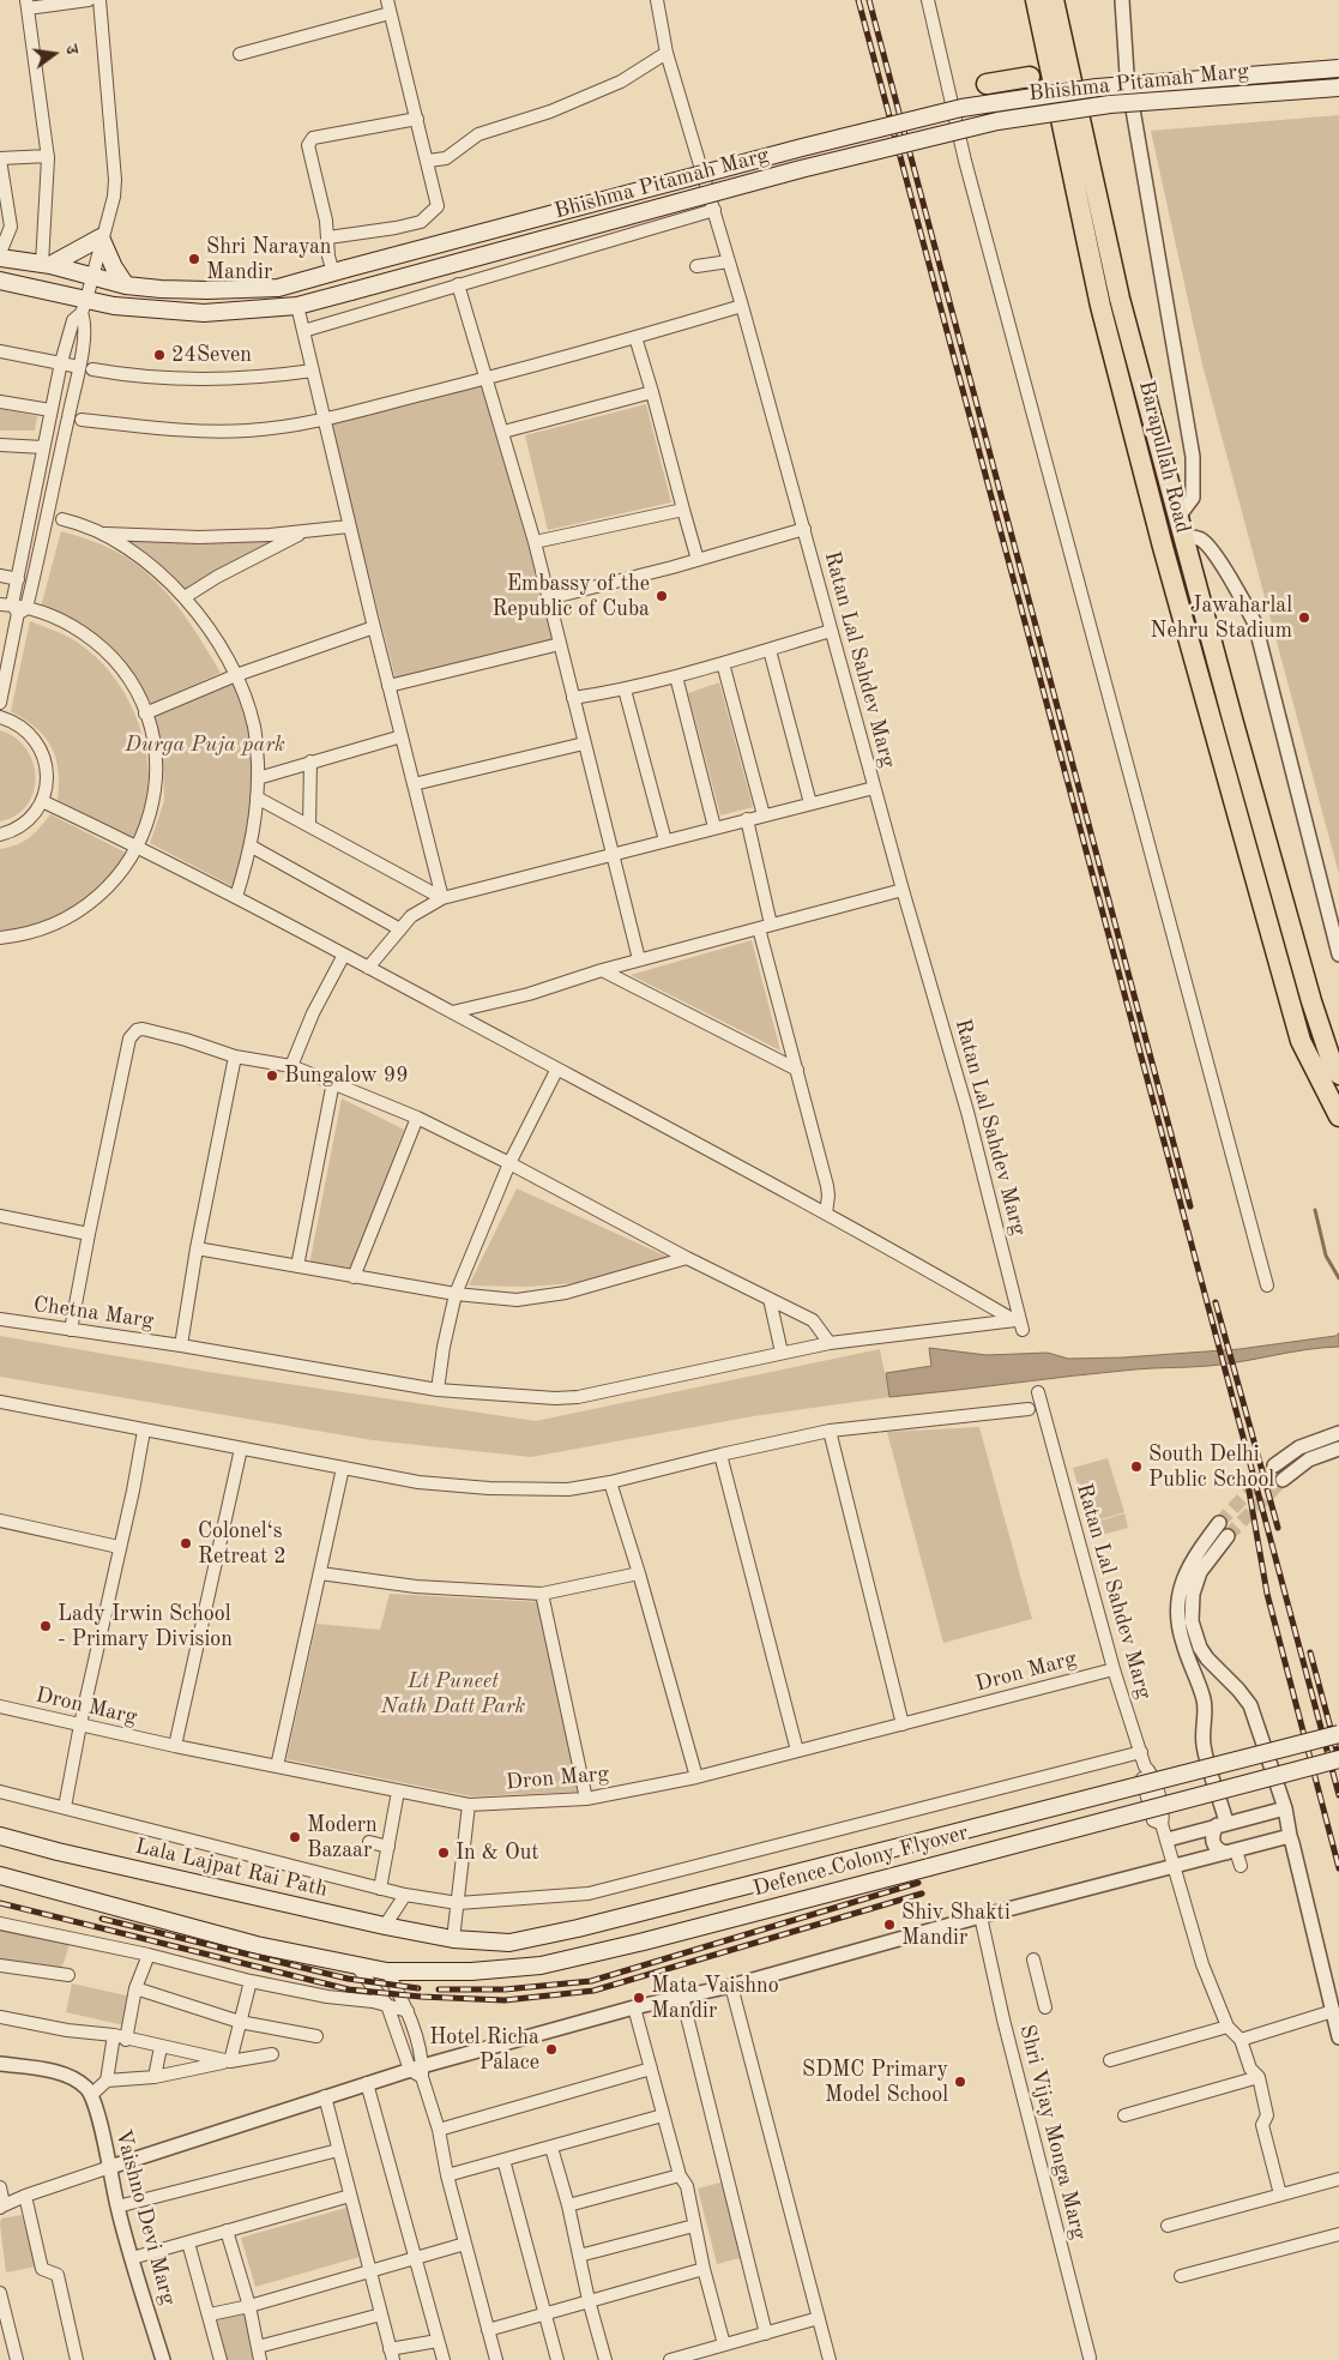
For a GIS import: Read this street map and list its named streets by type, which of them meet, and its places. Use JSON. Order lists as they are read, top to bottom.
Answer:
{
  "streets": {
    "highway": ["Barapullah Road"],
    "main road": ["Bhishma Pitamah Marg", "Defence Colony Flyover", "Lala Lajpat Rai Path"],
    "street": [
      "Ratan Lal Sahdev Marg",
      "Chetna Marg",
      "Dron Marg",
      "Shri Vijay Monga Marg",
      "Vaishno Devi Marg"
    ]
  },
  "crossings": [
    ["Ratan Lal Sahdev Marg", "Chetna Marg"],
    ["Ratan Lal Sahdev Marg", "Dron Marg"],
    ["Defence Colony Flyover", "Lala Lajpat Rai Path"]
  ],
  "parks": ["Durga Puja park", "Lt Puneet Nath Datt Park"],
  "places": [
    "Shri Narayan Mandir",
    "24Seven",
    "Embassy of the Republic of Cuba",
    "Jawaharlal Nehru Stadium",
    "Bungalow 99",
    "South Delhi Public School",
    "Colonel‘s Retreat 2",
    "Lady Irwin School - Primary Division",
    "Modern Bazaar",
    "In & Out",
    "Shiv Shakti Mandir",
    "Mata Vaishno Mandir",
    "Hotel Richa Palace",
    "SDMC Primary Model School"
  ],
  "north": "right"
}
